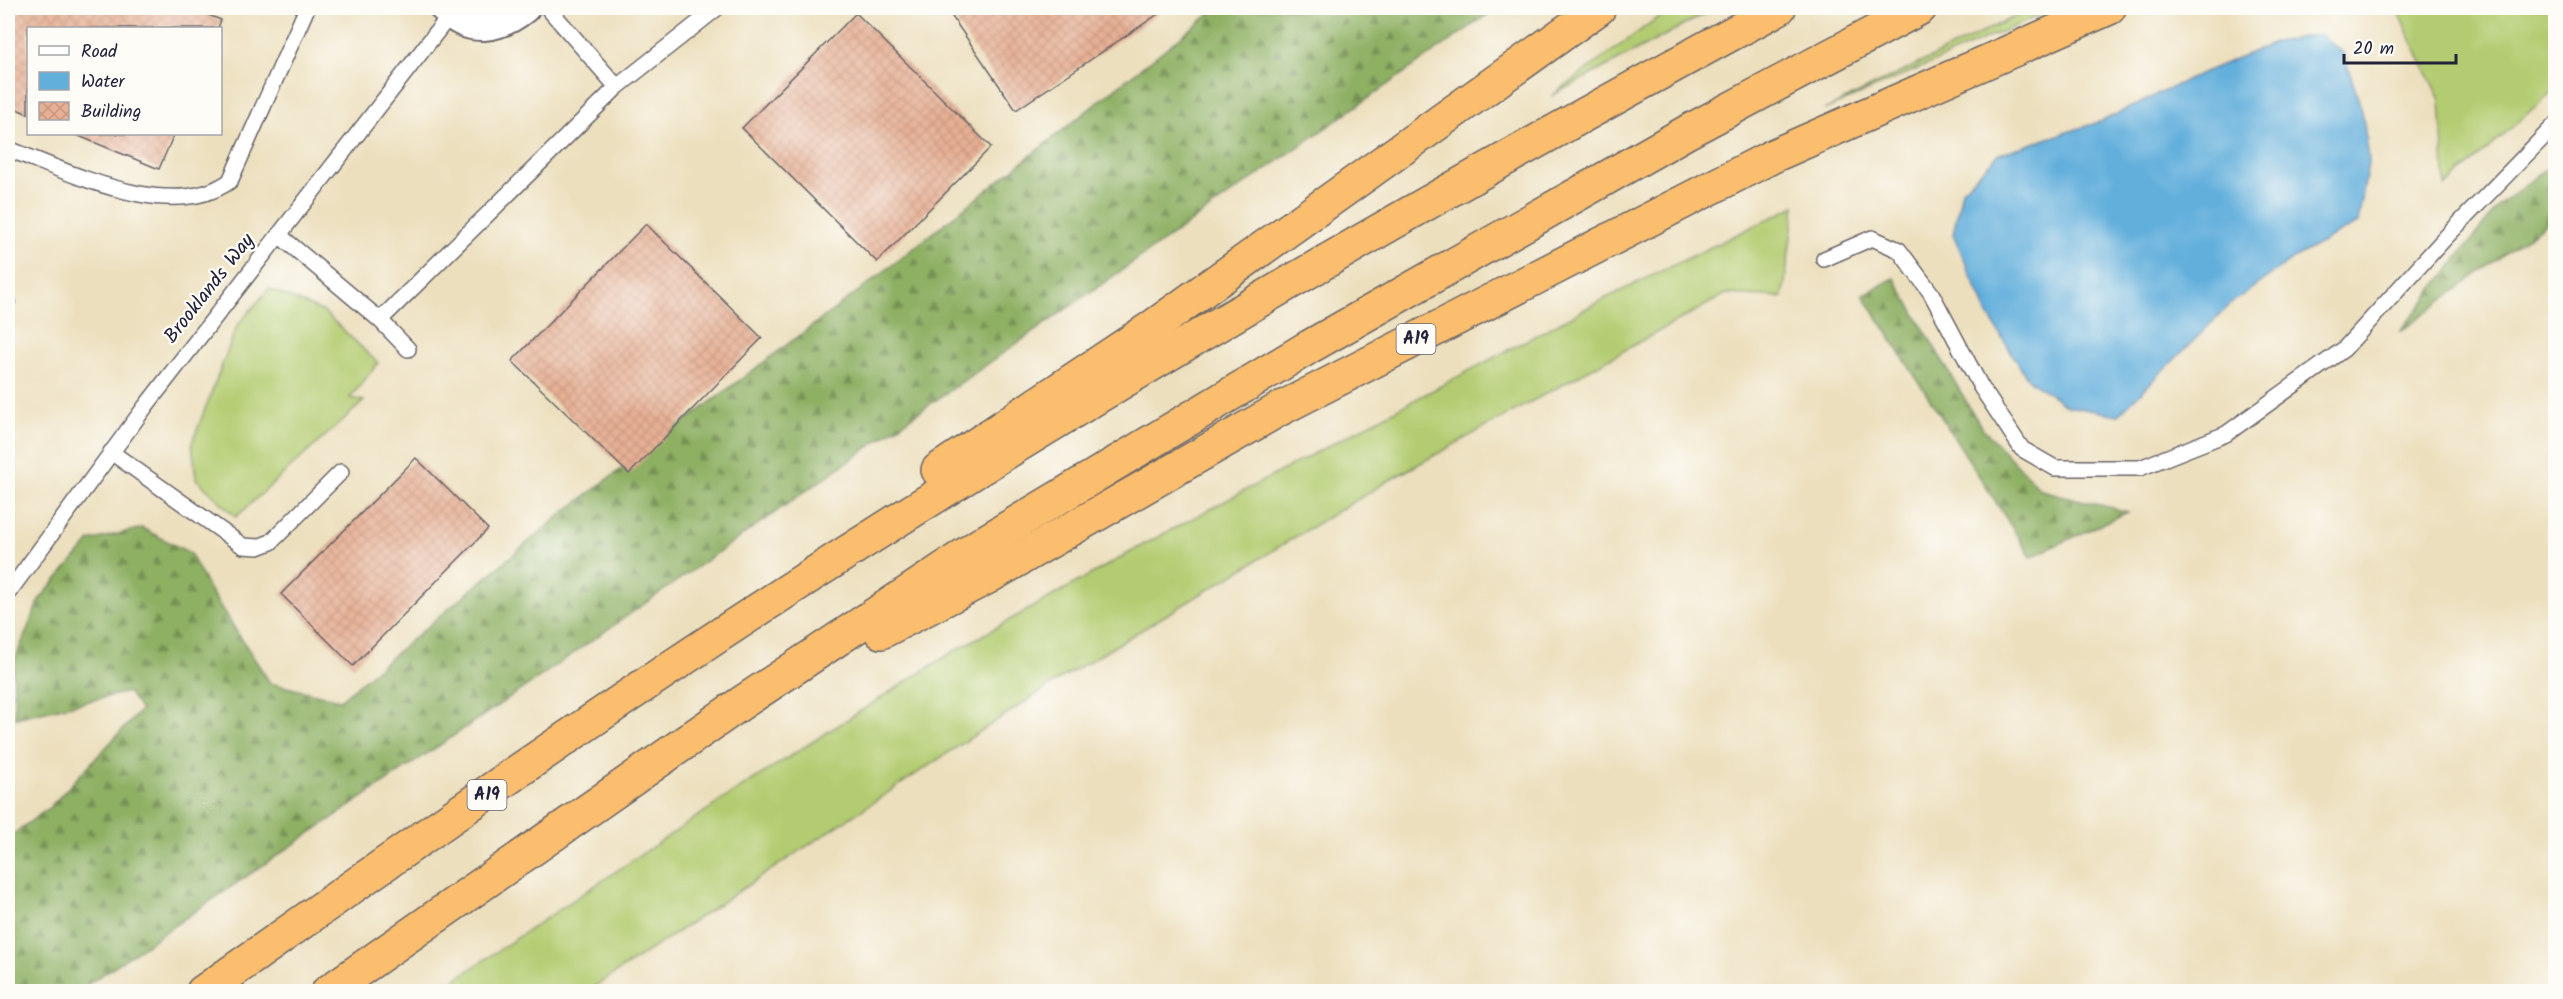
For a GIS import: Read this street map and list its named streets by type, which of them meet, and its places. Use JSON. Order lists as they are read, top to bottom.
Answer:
{
  "streets": {
    "highway": ["A19"],
    "lane": ["Brooklands Way"]
  },
  "legend": ["Road", "Water", "Building"],
  "scale_bar": "20 m"
}
